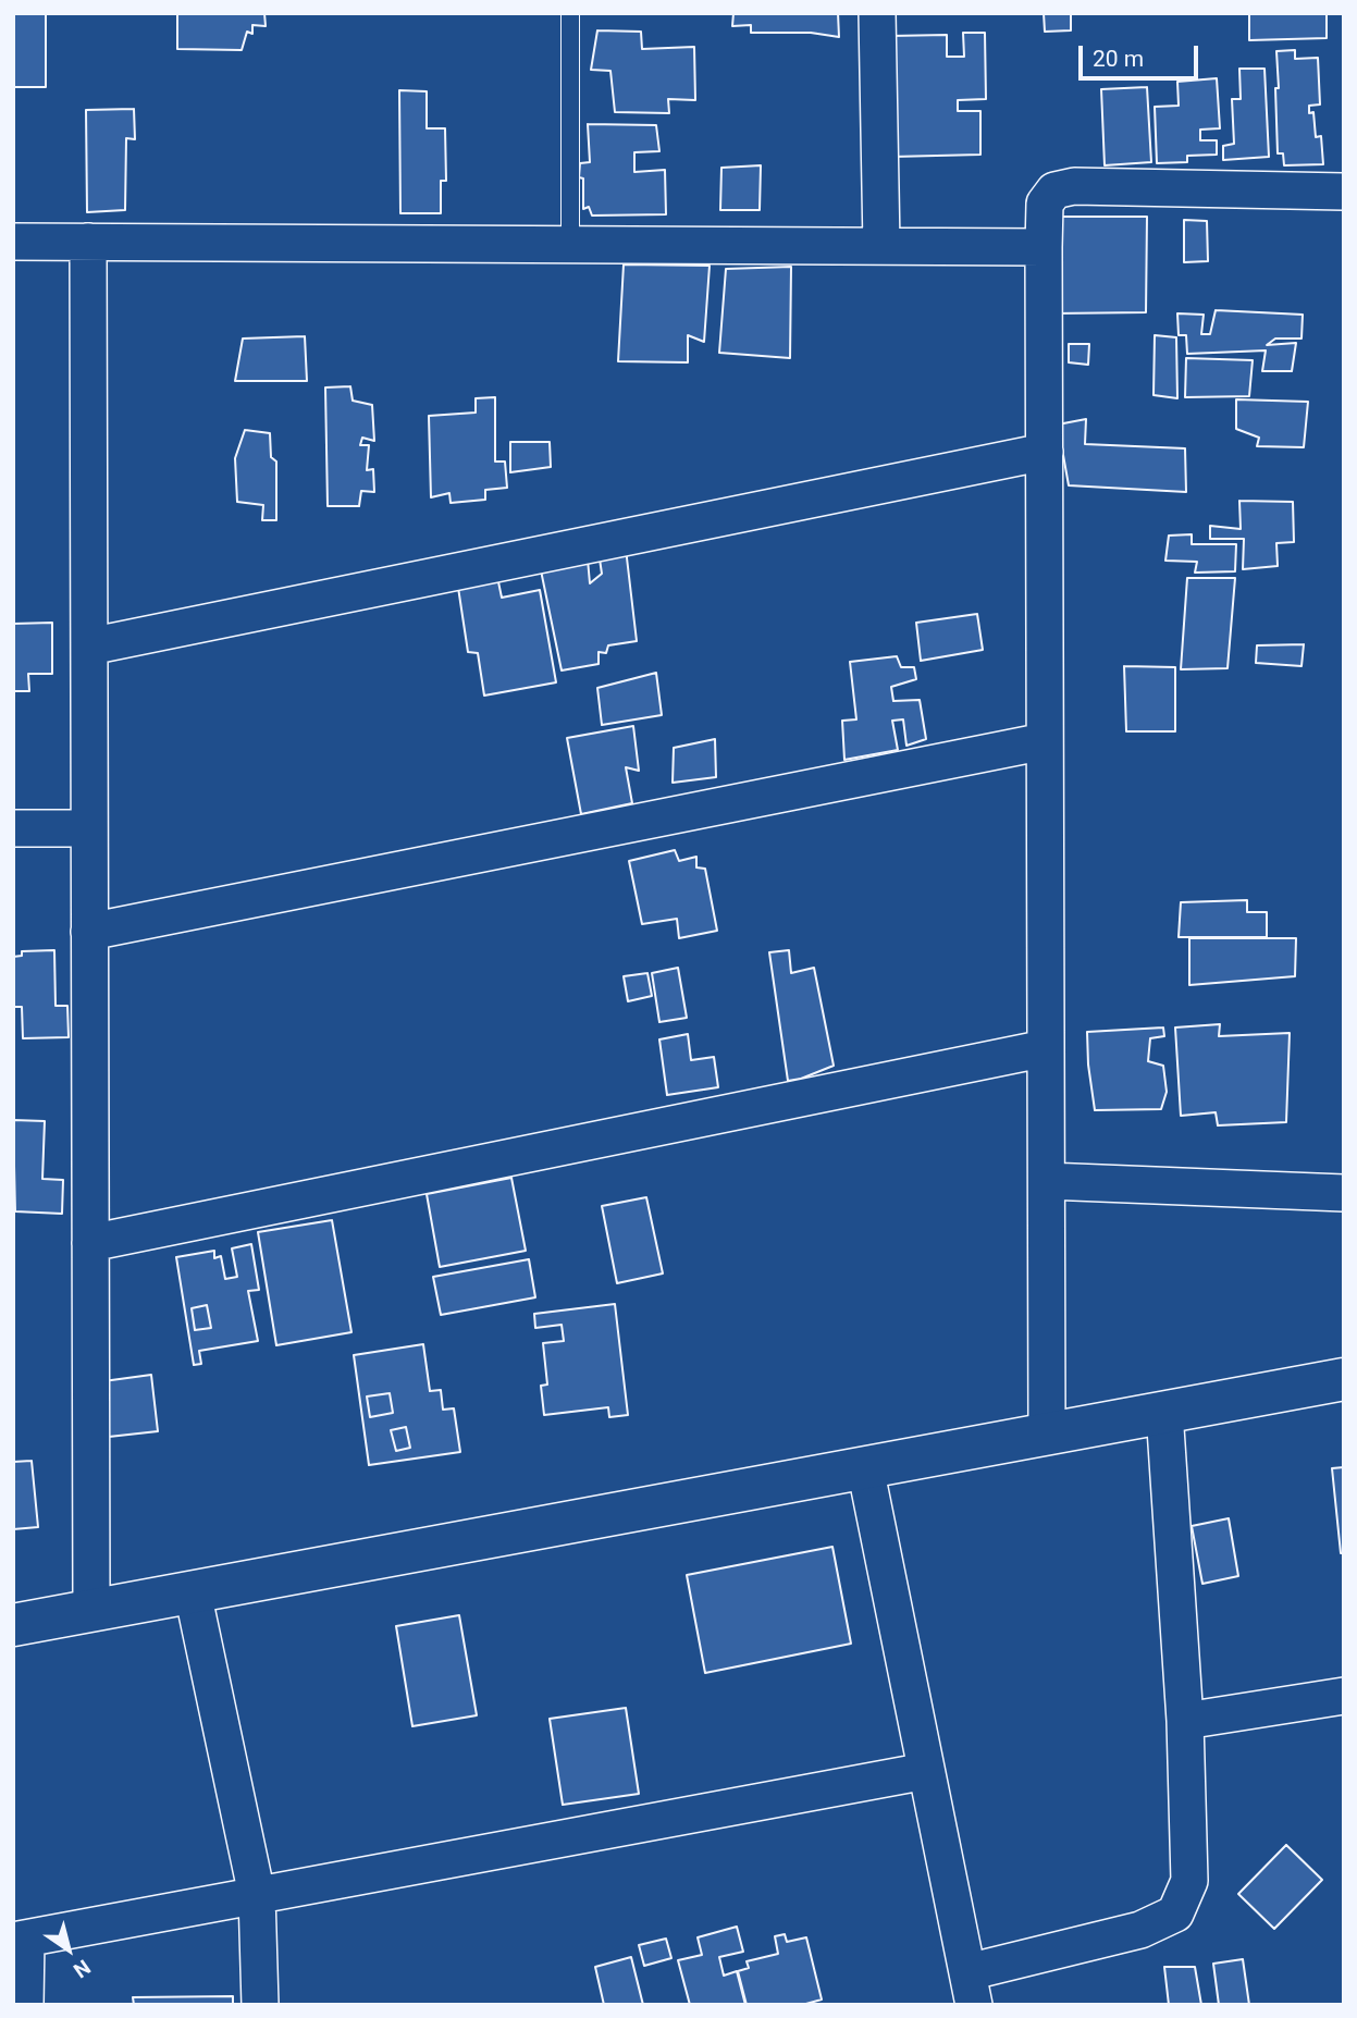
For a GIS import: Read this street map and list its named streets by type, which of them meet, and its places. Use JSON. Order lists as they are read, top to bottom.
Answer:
{
  "scale_bar": "20 m",
  "north": "bottom right"
}
